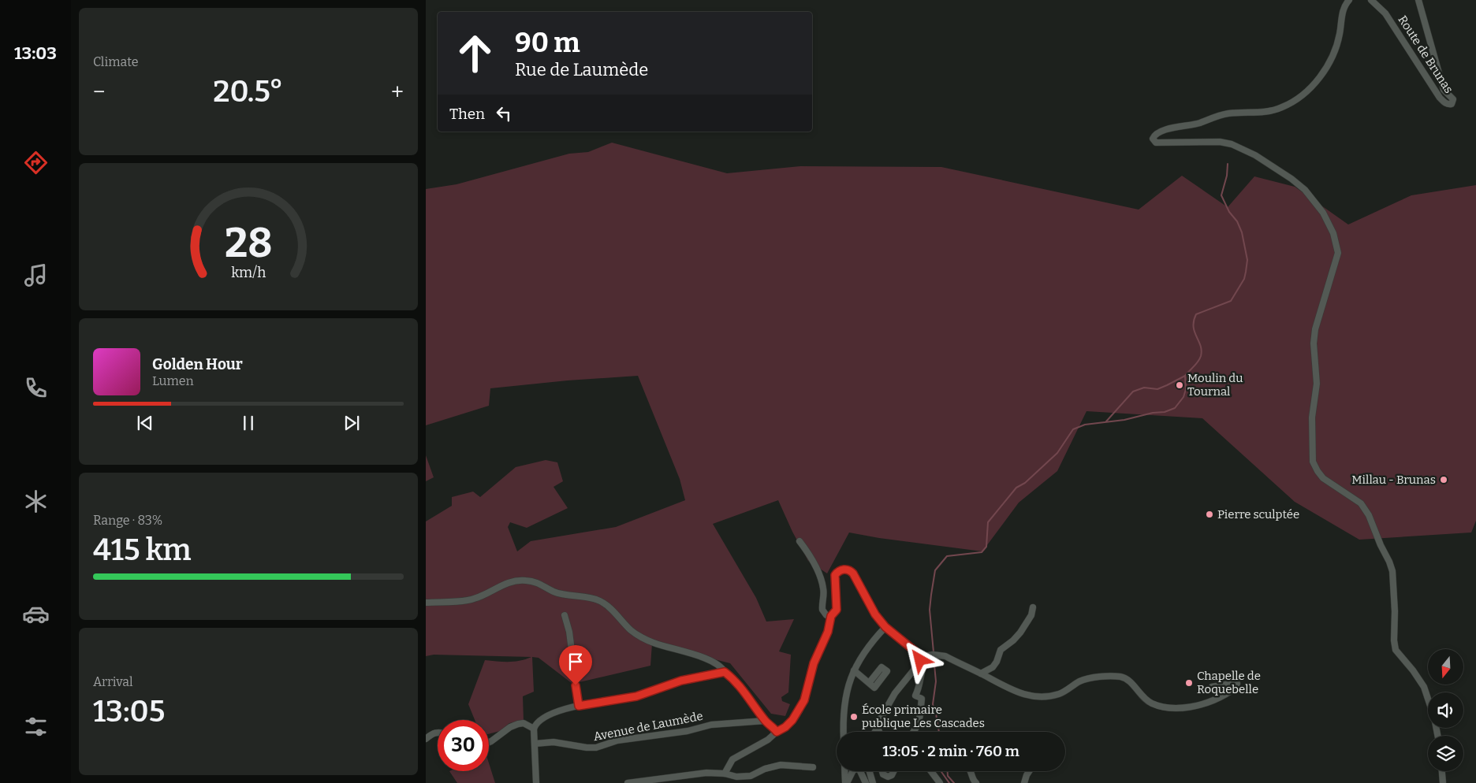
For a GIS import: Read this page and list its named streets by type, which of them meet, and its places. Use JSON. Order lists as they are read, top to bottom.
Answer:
{
  "streets": {
    "street": ["Route de Brunas", "Avenue de Laumède"]
  },
  "places": [
    "Moulin du Tournal",
    "Millau - Brunas",
    "Pierre sculptée",
    "Chapelle de Roquebelle",
    "École primaire publique Les Cascades"
  ],
  "north": "bottom",
  "page": {
    "tabs": "13:03",
    "tile": [
      "Climate",
      ["Range · 83%", "415 km"],
      ["Arrival", "13:05"]
    ],
    "turn": ["90 m", "Rue de Laumède"],
    "heat": ["−", "20.5°", "+"],
    "then": "Then",
    "song": ["Golden Hour", "Lumen"],
    "limit": "30",
    "trip": "13:05 · 2 min · 760 m",
    "gauge": ["28", "km/h"]
  }
}
